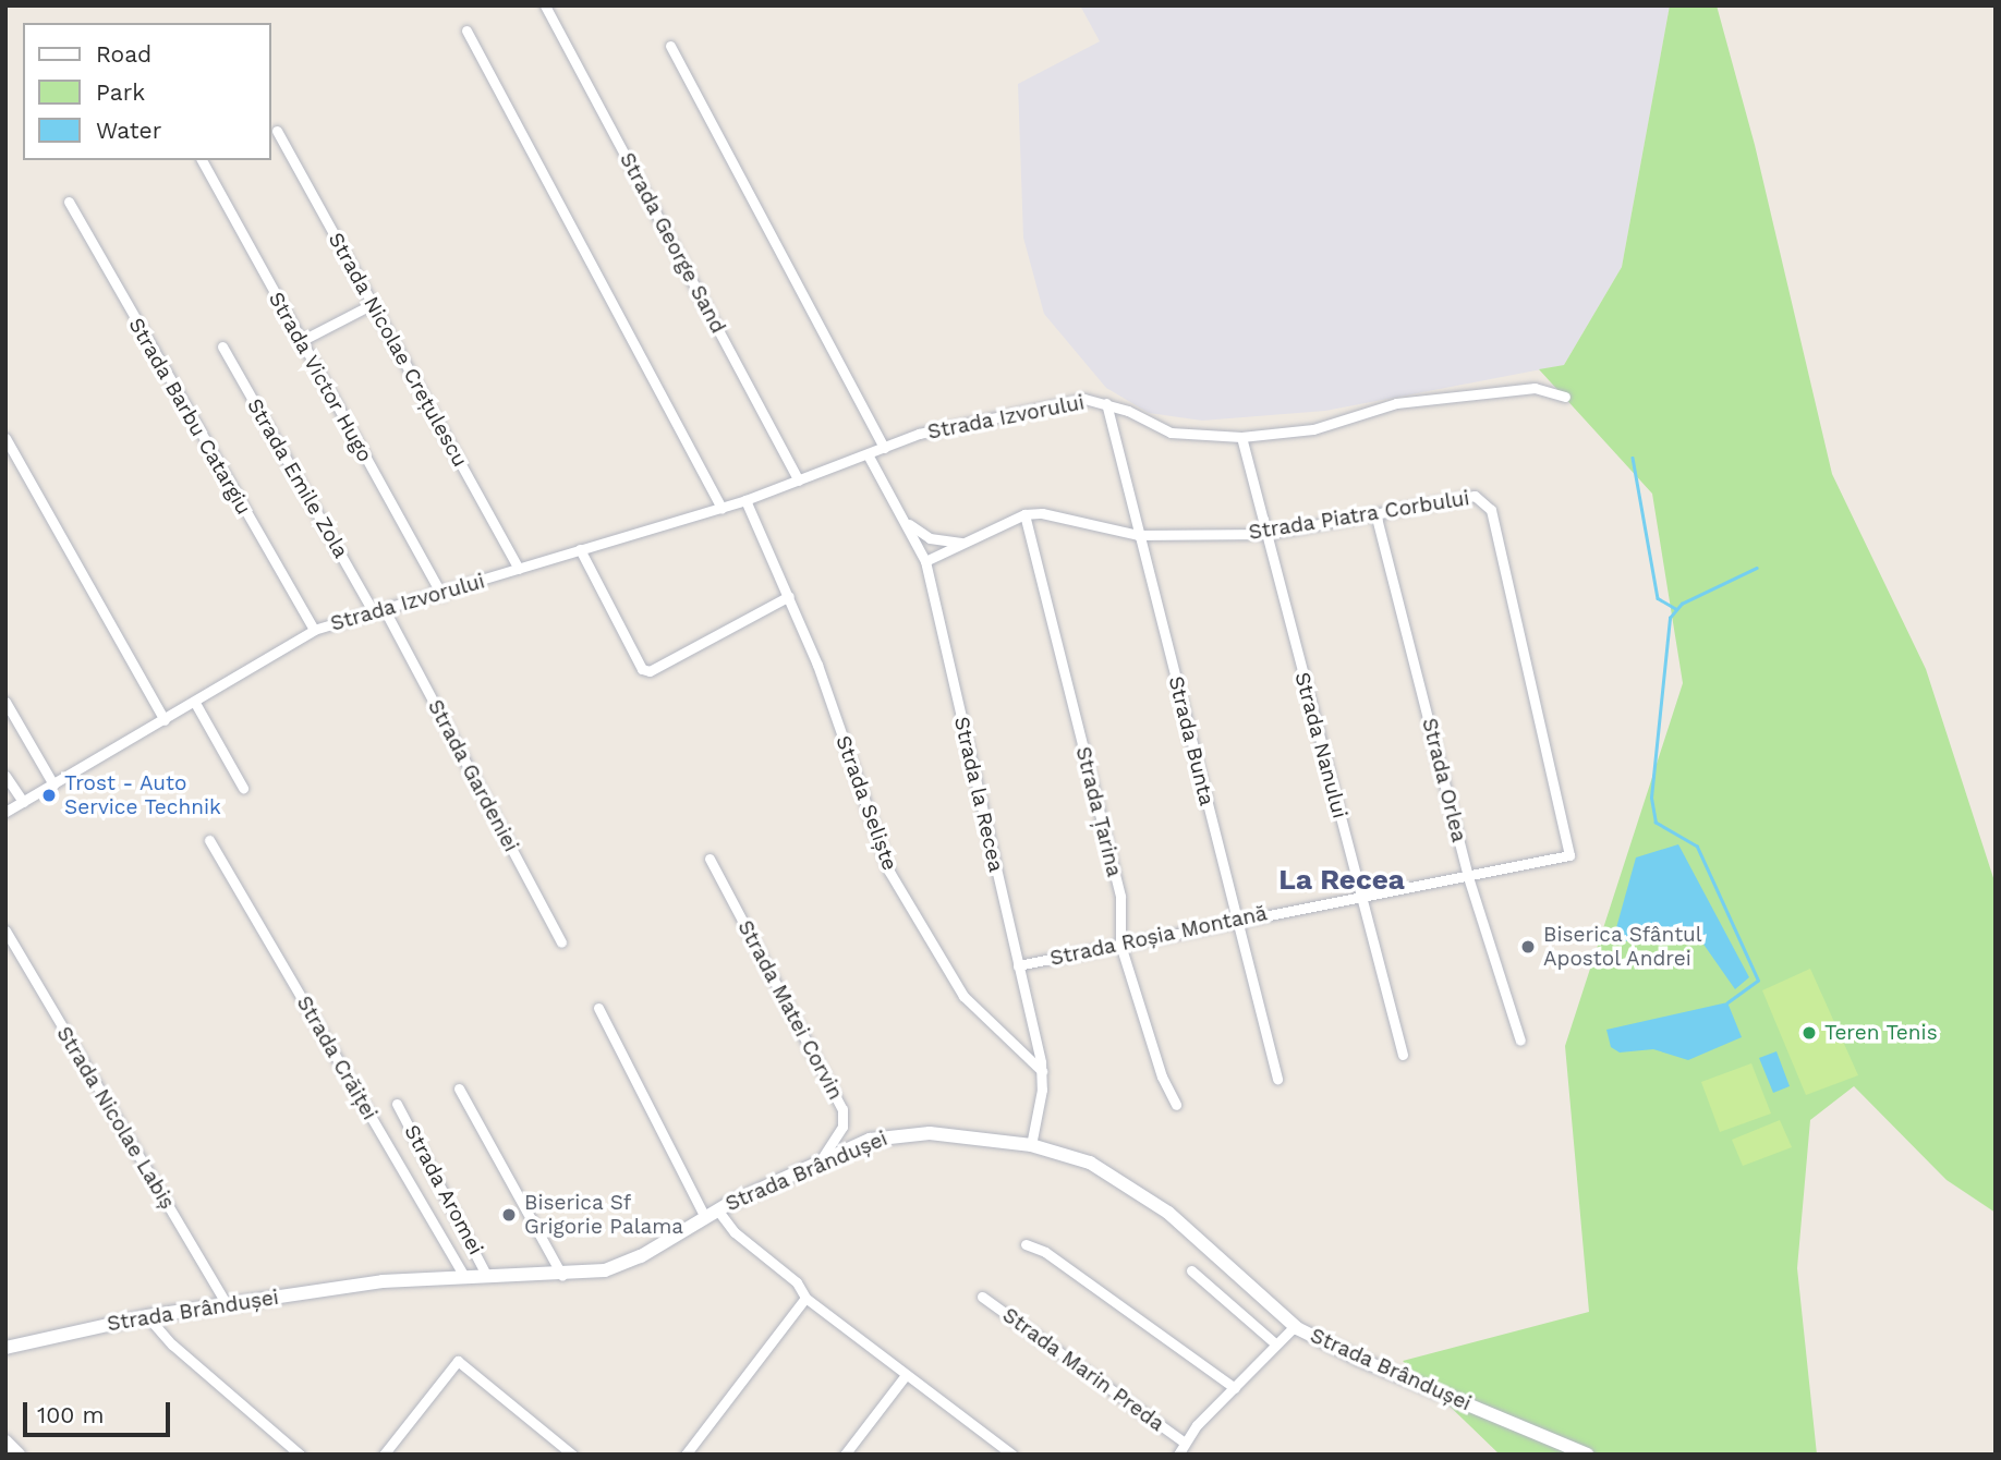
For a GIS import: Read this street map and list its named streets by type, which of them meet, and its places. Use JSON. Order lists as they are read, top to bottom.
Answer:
{
  "streets": {
    "main road": ["Strada Brândușei"],
    "street": [
      "Strada George Sand",
      "Strada Nicolae Crețulescu",
      "Strada Victor Hugo",
      "Strada Barbu Catargiu",
      "Strada Izvorului",
      "Strada Emile Zola",
      "Strada Piatra Corbului",
      "Strada Bunta",
      "Strada Nanului",
      "Strada Gardeniei",
      "Strada Orlea",
      "Strada la Recea",
      "Strada Seliște",
      "Strada Țarina",
      "Strada Roșia Montană",
      "Strada Matei Corvin",
      "Strada Crăiței",
      "Strada Nicolae Labiș",
      "Strada Aromei",
      "Strada Marin Preda"
    ]
  },
  "crossings": [
    ["Strada George Sand", "Strada Izvorului"],
    ["Strada Nicolae Crețulescu", "Strada Izvorului"],
    ["Strada Victor Hugo", "Strada Izvorului"],
    ["Strada Barbu Catargiu", "Strada Izvorului"],
    ["Strada Izvorului", "Strada Emile Zola"],
    ["Strada Izvorului", "Strada Bunta"],
    ["Strada Izvorului", "Strada Nanului"],
    ["Strada Izvorului", "Strada Gardeniei"],
    ["Strada Izvorului", "Strada la Recea"],
    ["Strada Izvorului", "Strada Seliște"],
    ["Strada Piatra Corbului", "Strada Bunta"],
    ["Strada Piatra Corbului", "Strada Nanului"],
    ["Strada Piatra Corbului", "Strada Orlea"],
    ["Strada Piatra Corbului", "Strada Țarina"],
    ["Strada Piatra Corbului", "Strada Roșia Montană"],
    ["Strada Bunta", "Strada Roșia Montană"],
    ["Strada Nanului", "Strada Roșia Montană"],
    ["Strada Orlea", "Strada Roșia Montană"],
    ["Strada la Recea", "Strada Seliște"],
    ["Strada la Recea", "Strada Roșia Montană"],
    ["Strada la Recea", "Strada Brândușei"],
    ["Strada Țarina", "Strada Roșia Montană"],
    ["Strada Matei Corvin", "Strada Brândușei"],
    ["Strada Crăiței", "Strada Brândușei"],
    ["Strada Nicolae Labiș", "Strada Brândușei"],
    ["Strada Brândușei", "Strada Aromei"]
  ],
  "districts": ["La Recea"],
  "places": [
    "Trost - Auto Service Technik",
    "Biserica Sfântul Apostol Andrei",
    "Teren Tenis",
    "Biserica Sf Grigorie Palama"
  ],
  "legend": ["Road", "Park", "Water"],
  "scale_bar": "100 m"
}
